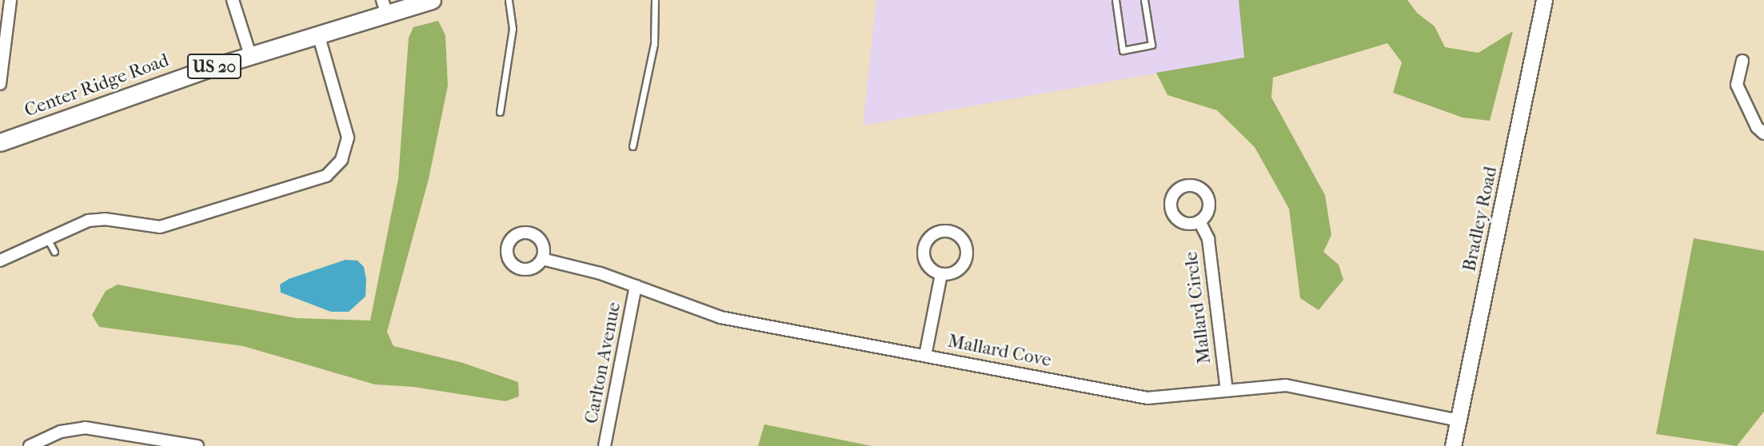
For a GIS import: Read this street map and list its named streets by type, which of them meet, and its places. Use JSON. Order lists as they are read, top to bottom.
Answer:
{
  "streets": {
    "main road": ["US 20", "Center Ridge Road"],
    "street": [
      "Bradley Road",
      "Mallard Circle",
      "Mallard Cove",
      "Carlton Avenue"
    ]
  },
  "crossings": [
    ["Bradley Road", "Mallard Cove"],
    ["Mallard Circle", "Mallard Cove"],
    ["Mallard Cove", "Carlton Avenue"]
  ]
}
